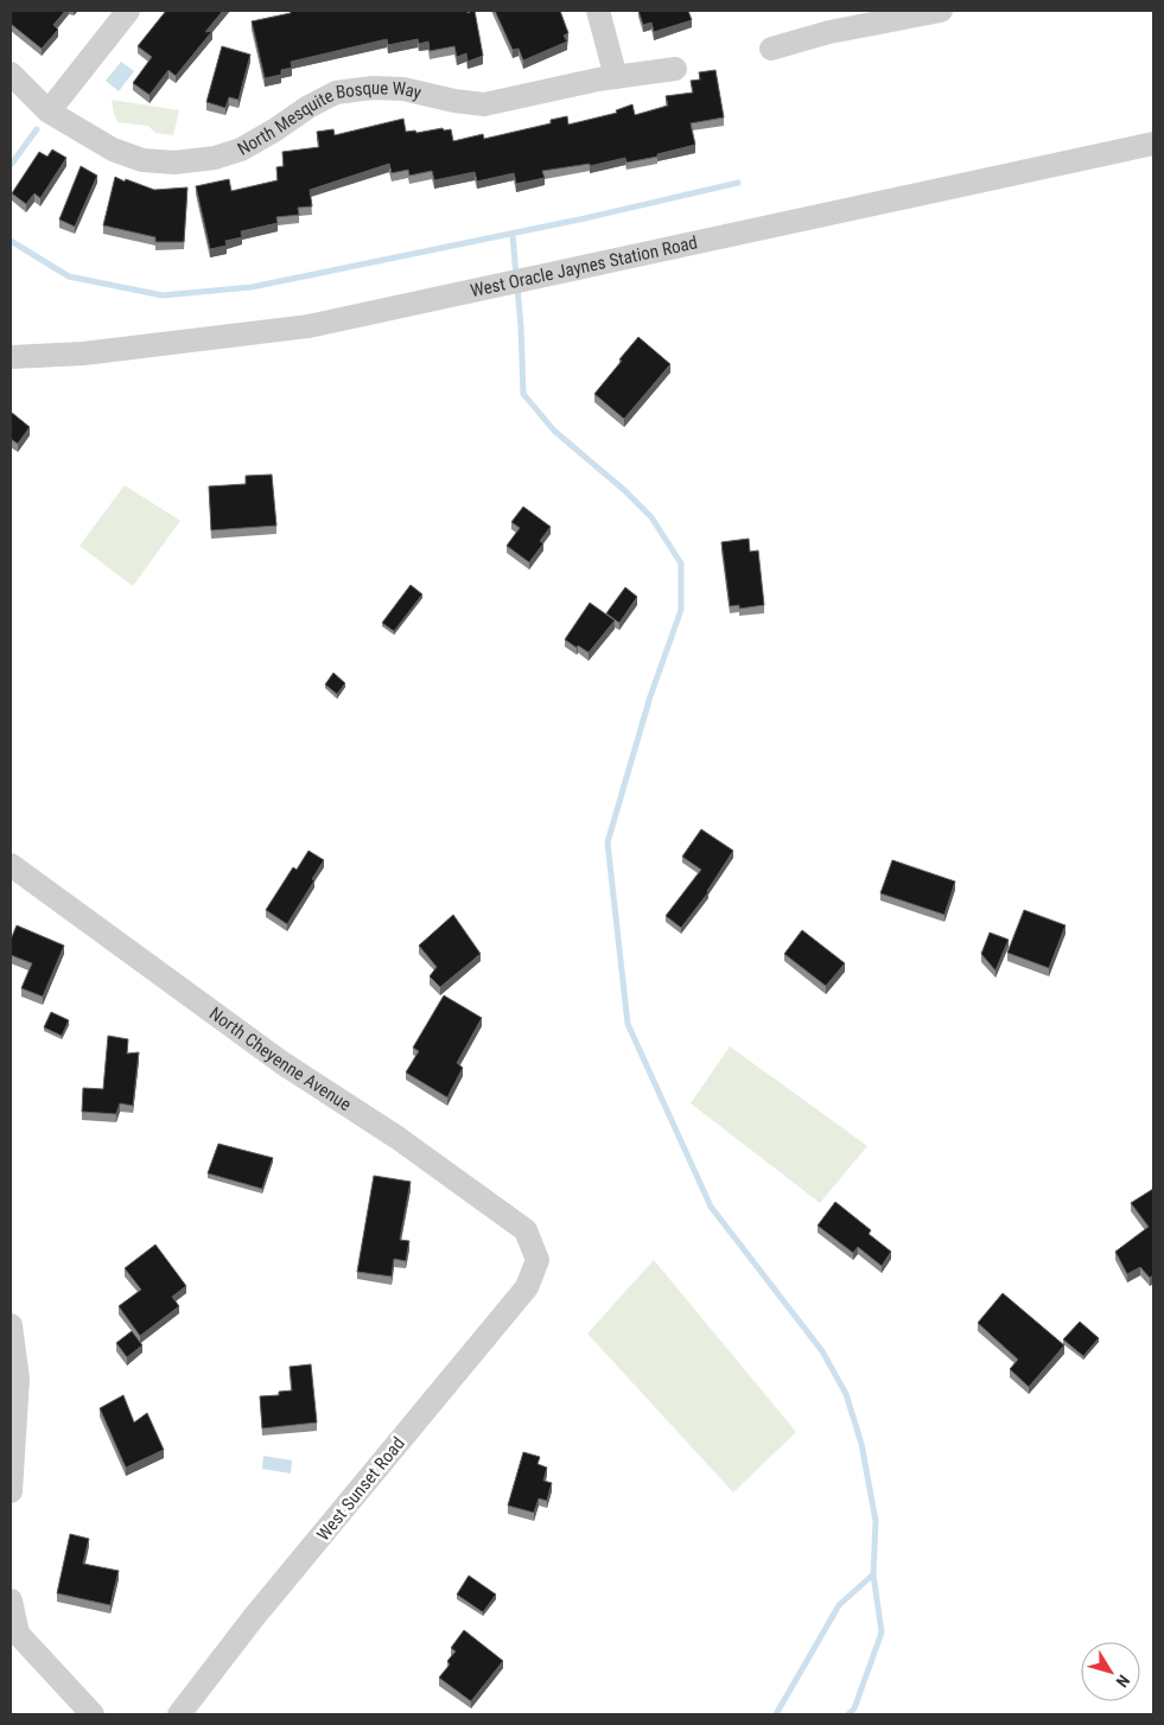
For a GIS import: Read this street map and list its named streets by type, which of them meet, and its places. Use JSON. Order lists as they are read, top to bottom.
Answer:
{
  "streets": {
    "street": [
      "North Mesquite Bosque Way",
      "West Oracle Jaynes Station Road",
      "North Cheyenne Avenue",
      "West Sunset Road"
    ]
  },
  "crossings": [
    ["North Cheyenne Avenue", "West Sunset Road"]
  ],
  "north": "bottom right"
}
